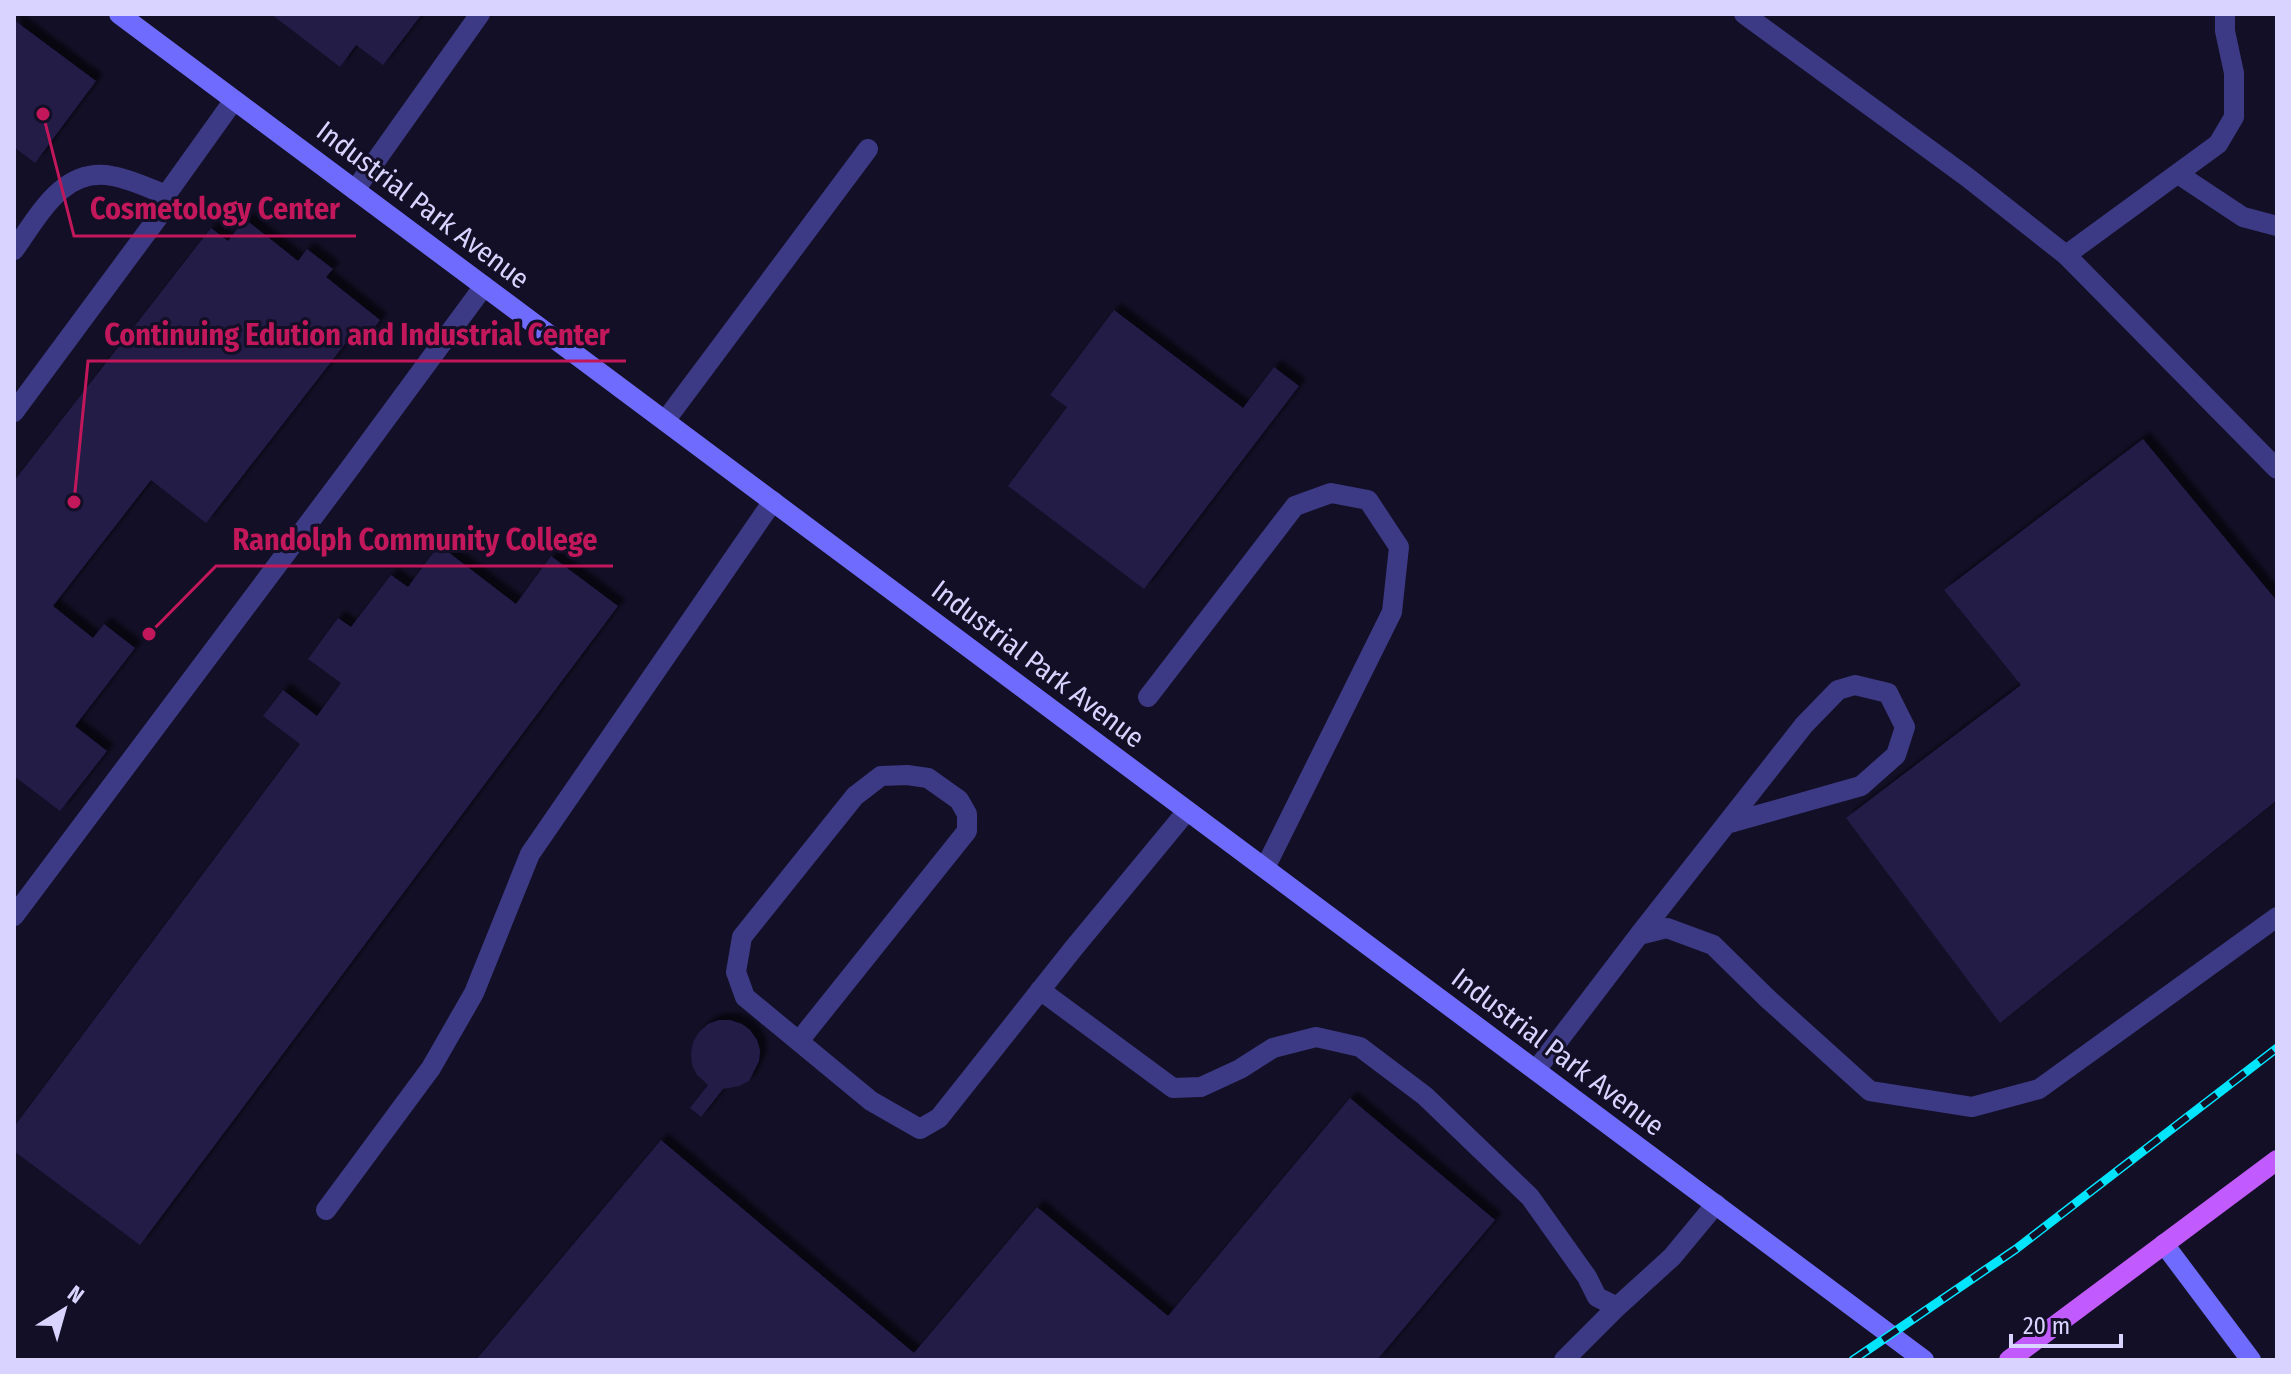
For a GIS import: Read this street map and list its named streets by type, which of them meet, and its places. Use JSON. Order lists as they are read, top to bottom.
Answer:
{
  "streets": {
    "street": ["Industrial Park Avenue"]
  },
  "places": ["Cosmetology Center", "Continuing Edution and Industrial Center", "Randolph Community College"],
  "scale_bar": "20 m",
  "north": "top right"
}
